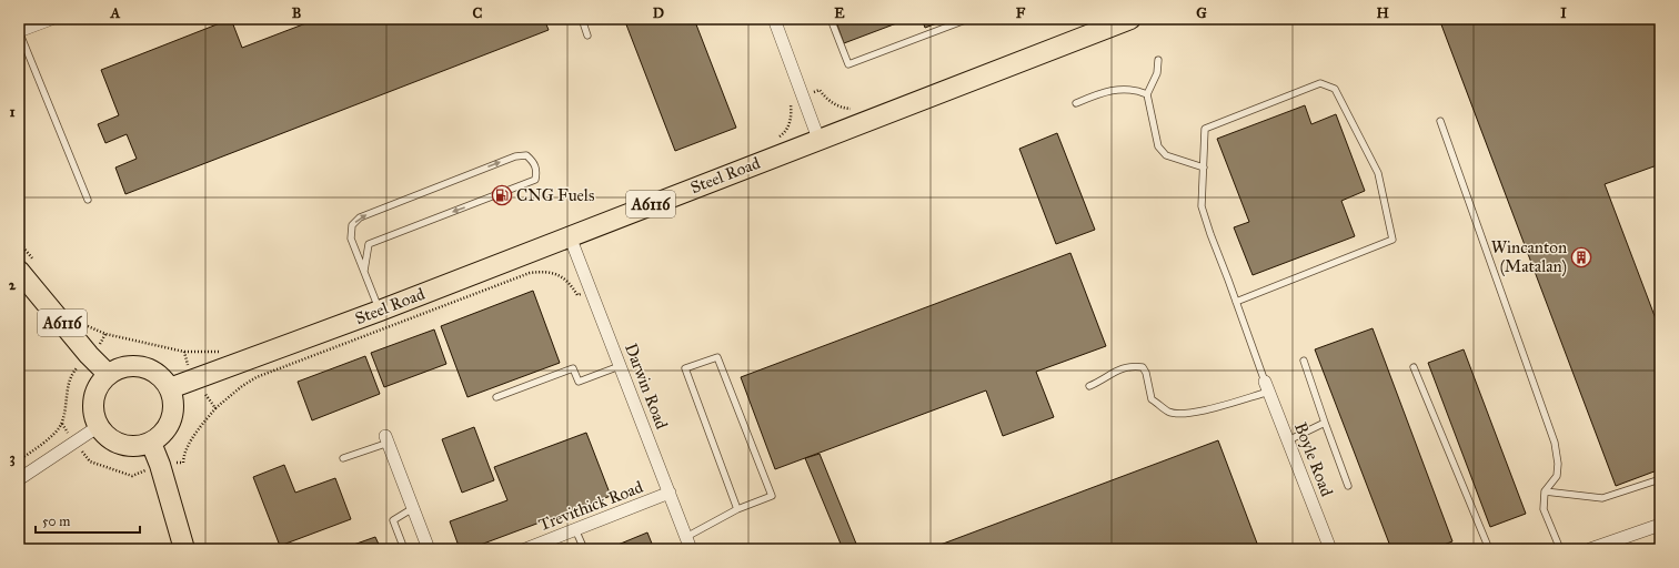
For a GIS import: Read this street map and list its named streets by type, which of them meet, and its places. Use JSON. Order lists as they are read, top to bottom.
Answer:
{
  "streets": {
    "main road": ["Steel Road", "A6116"],
    "street": ["Darwin Road", "Boyle Road", "Trevithick Road"]
  },
  "crossings": [
    ["Steel Road", "A6116"],
    ["Steel Road", "Darwin Road"],
    ["Darwin Road", "Trevithick Road"]
  ],
  "places": {
    "fuel station": ["CNG Fuels"],
    "building": ["Wincanton (Matalan)"]
  },
  "scale_bar": "50 m",
  "grid": {
    "columns": [
      "A",
      "B",
      "C",
      "D",
      "E",
      "F",
      "G",
      "H",
      "I"
    ],
    "rows": ["1", "2", "3"]
  }
}
